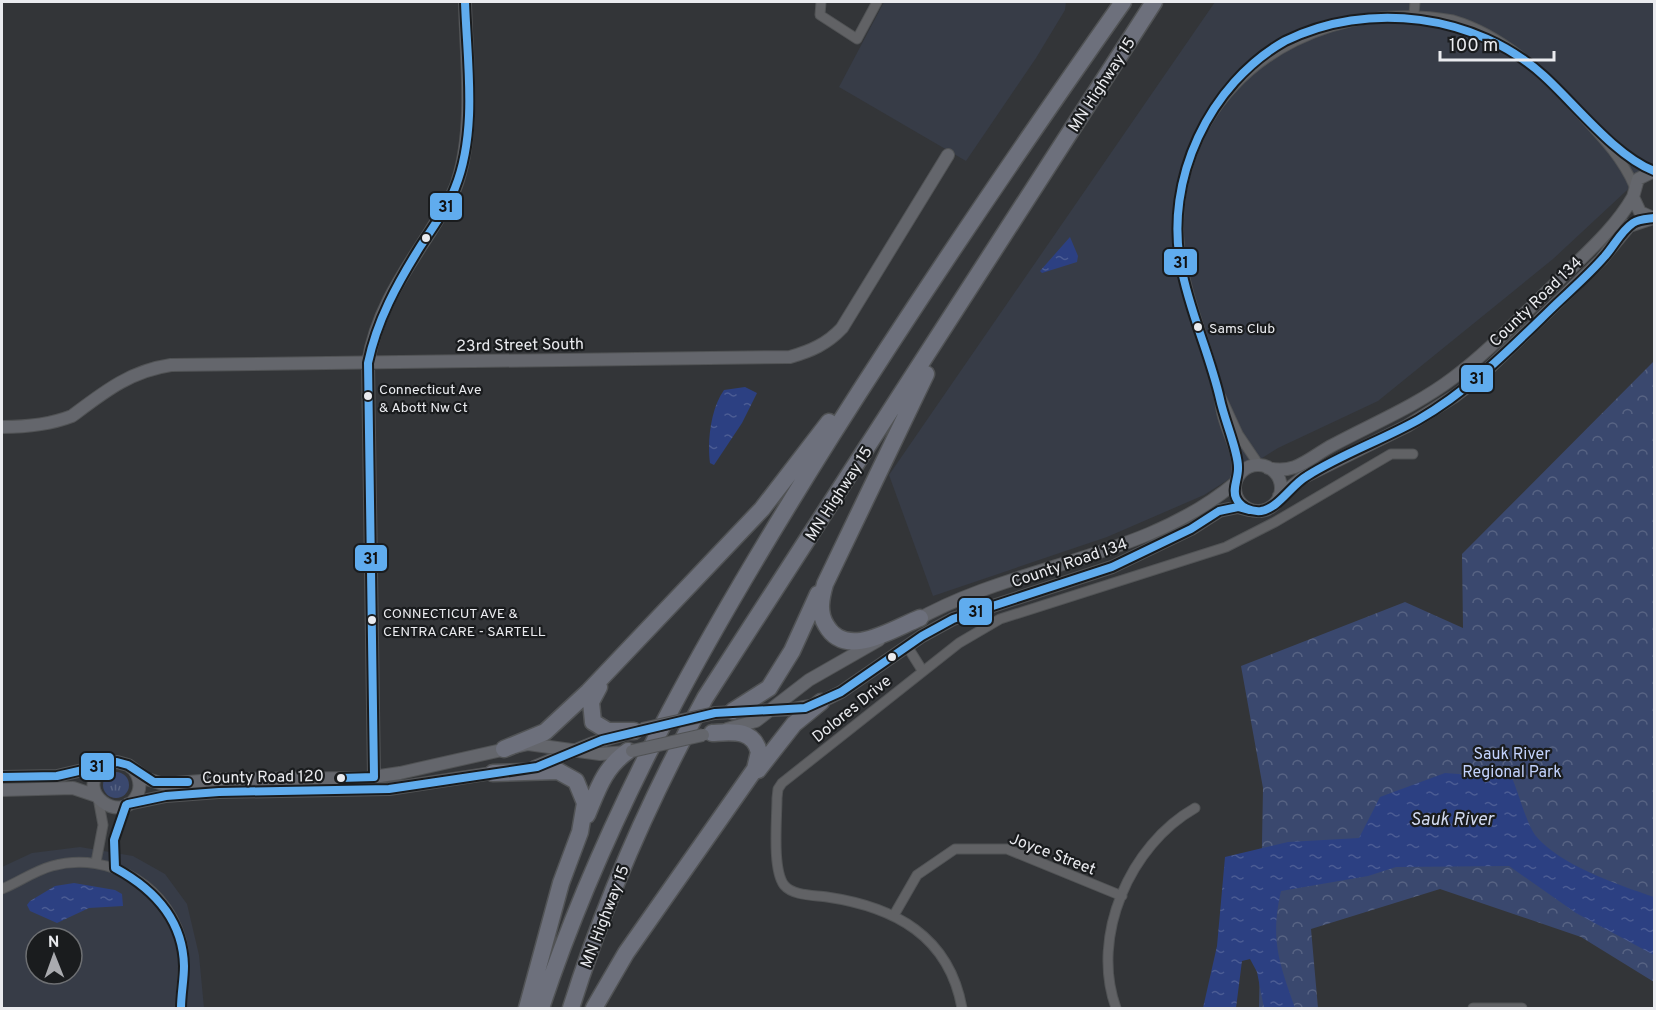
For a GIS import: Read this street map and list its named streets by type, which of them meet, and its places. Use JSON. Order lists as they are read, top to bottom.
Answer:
{
  "streets": {
    "highway": ["MN Highway 15"],
    "street": [
      "County Road 134",
      "23rd Street South",
      "Dolores Drive",
      "County Road 120",
      "Joyce Street"
    ]
  },
  "crossings": [
    ["County Road 134", "County Road 120"],
    ["Dolores Drive", "Joyce Street"]
  ],
  "water": ["Sauk River"],
  "parks": ["Sauk River Regional Park"],
  "places": ["Sams Club", "Connecticut Ave & Abott Nw Ct", "CONNECTICUT AVE & CENTRA CARE - SARTELL"],
  "lines": ["transit line 31"],
  "scale_bar": "100 m",
  "north": "top"
}
